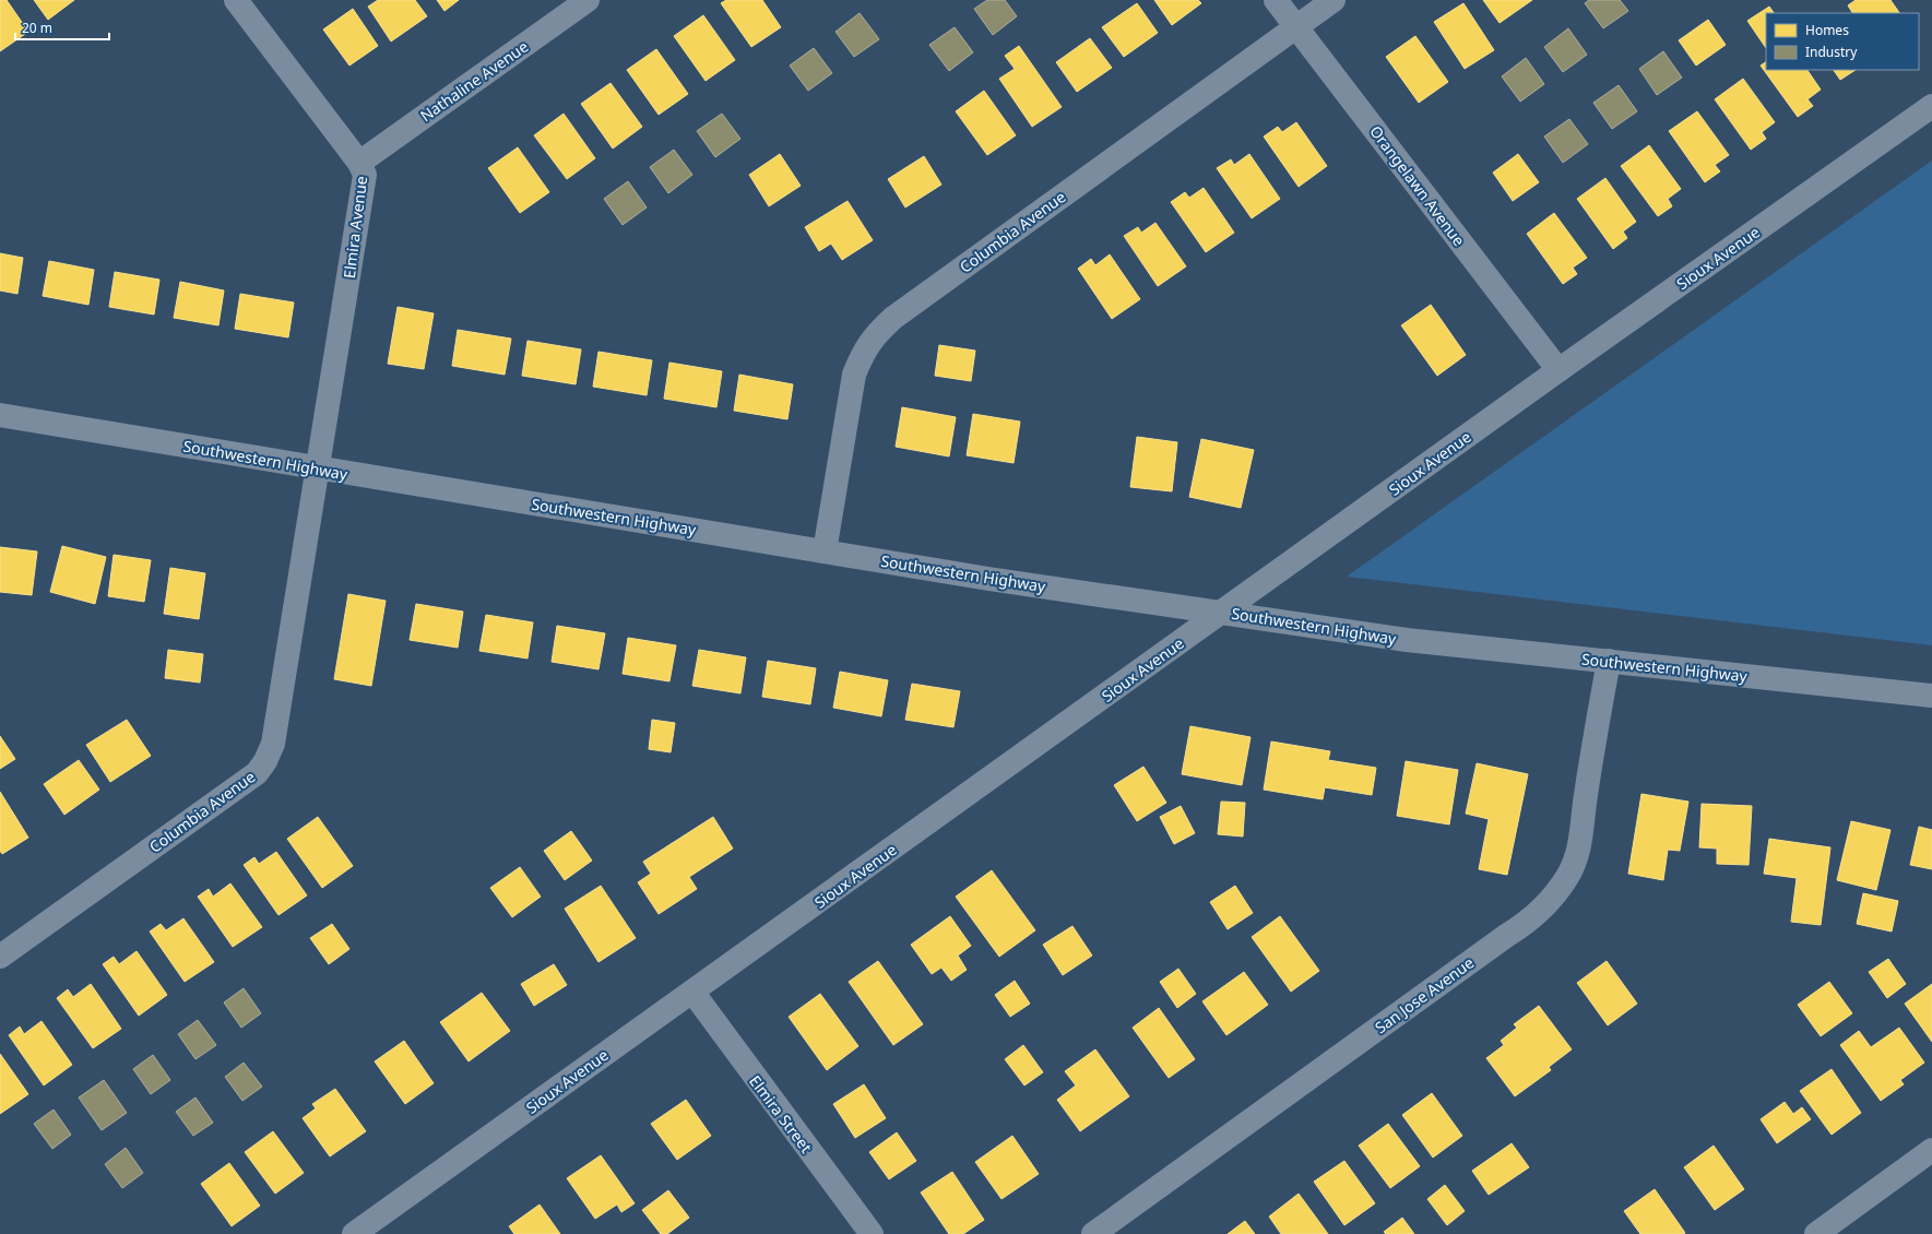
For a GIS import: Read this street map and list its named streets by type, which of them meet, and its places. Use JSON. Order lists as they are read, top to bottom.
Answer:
{
  "streets": {
    "street": [
      "Nathaline Avenue",
      "Orangelawn Avenue",
      "Elmira Avenue",
      "Columbia Avenue",
      "Sioux Avenue",
      "Southwestern Highway",
      "San Jose Avenue",
      "Elmira Street"
    ]
  },
  "crossings": [
    ["Nathaline Avenue", "Elmira Avenue"],
    ["Orangelawn Avenue", "Columbia Avenue"],
    ["Orangelawn Avenue", "Sioux Avenue"],
    ["Elmira Avenue", "Columbia Avenue"],
    ["Elmira Avenue", "Southwestern Highway"],
    ["Columbia Avenue", "Southwestern Highway"],
    ["Sioux Avenue", "Southwestern Highway"],
    ["Sioux Avenue", "Elmira Street"],
    ["Southwestern Highway", "San Jose Avenue"]
  ],
  "legend": ["Homes", "Industry"],
  "scale_bar": "20 m"
}
